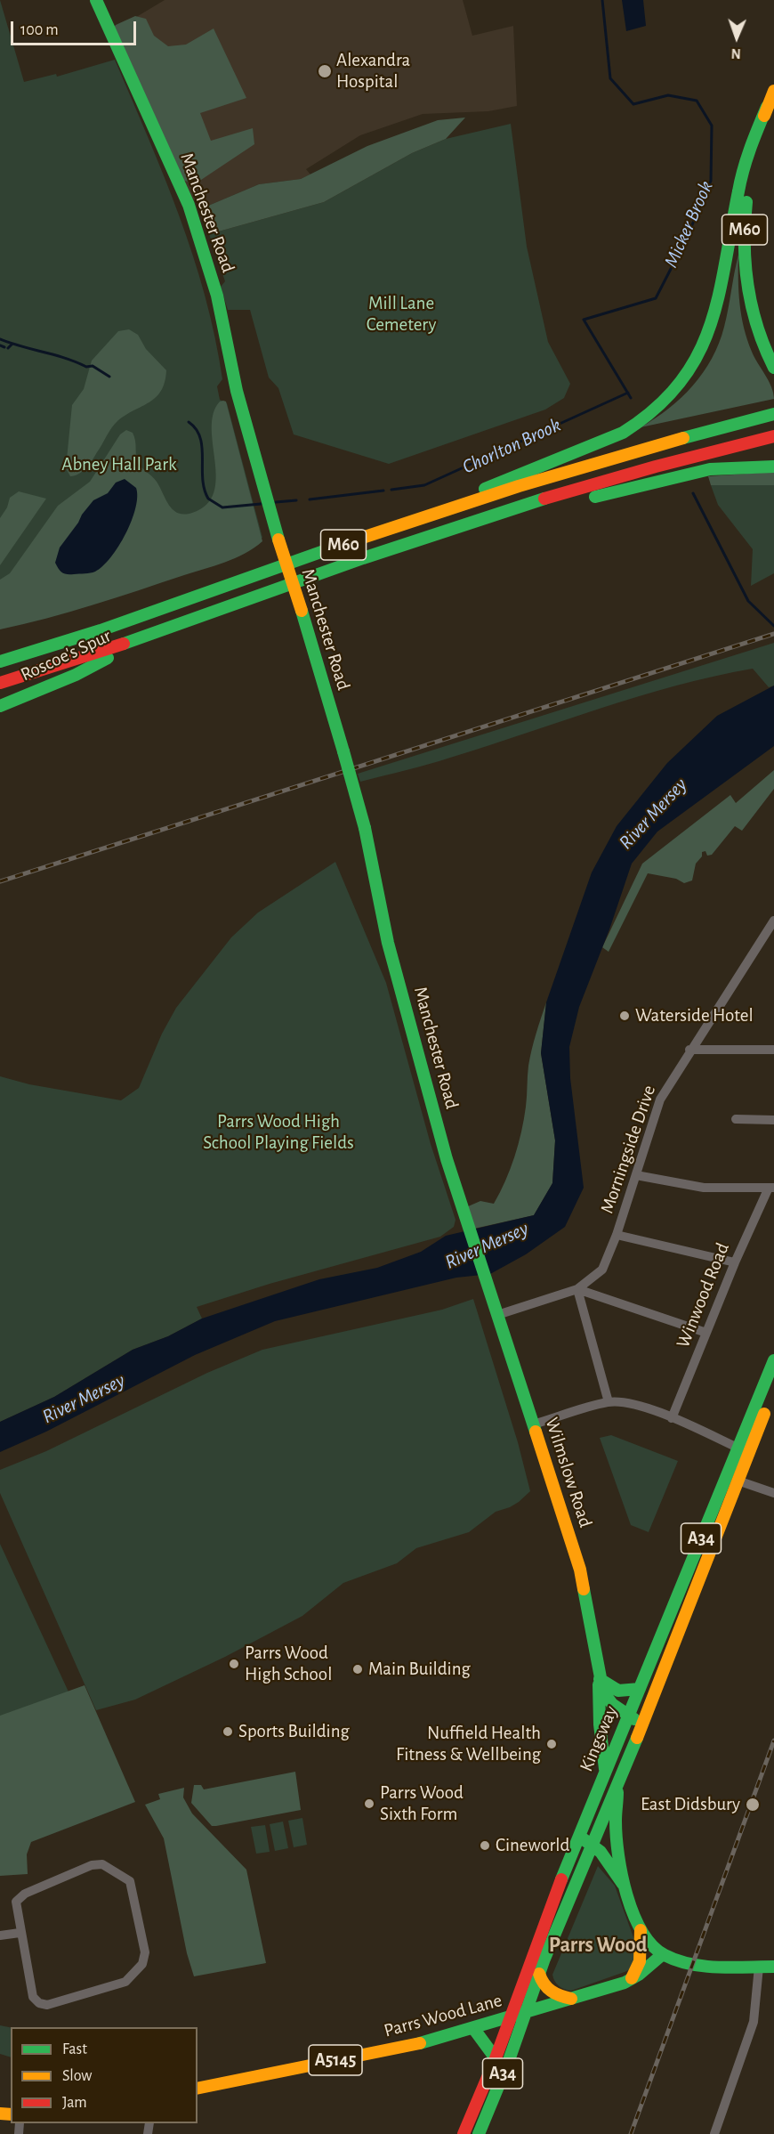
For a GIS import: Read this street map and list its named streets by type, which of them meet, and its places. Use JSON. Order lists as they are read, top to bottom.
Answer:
{
  "streets": {
    "main road": [
      "Manchester Road",
      "M60",
      "Roscoe's Spur",
      "Wilmslow Road",
      "A34",
      "Kingsway",
      "Parrs Wood Lane",
      "A5145"
    ],
    "street": ["Morningside Drive", "Winwood Road"]
  },
  "crossings": [
    ["Manchester Road", "Wilmslow Road"],
    ["M60", "Roscoe's Spur"],
    ["Morningside Drive", "Wilmslow Road"],
    ["Wilmslow Road", "Kingsway"],
    ["Kingsway", "Parrs Wood Lane"]
  ],
  "districts": ["Parrs Wood"],
  "water": ["Micker Brook", "Chorlton Brook", "River Mersey"],
  "parks": ["Mill Lane Cemetery", "Abney Hall Park", "Parrs Wood High School Playing Fields"],
  "places": [
    "Alexandra Hospital",
    "Waterside Hotel",
    "Parrs Wood High School",
    "Main Building",
    "Sports Building",
    "Nuffield Health Fitness & Wellbeing",
    "Parrs Wood Sixth Form",
    "East Didsbury",
    "Cineworld"
  ],
  "legend": ["Fast", "Slow", "Jam"],
  "scale_bar": "100 m",
  "north": "bottom"
}
